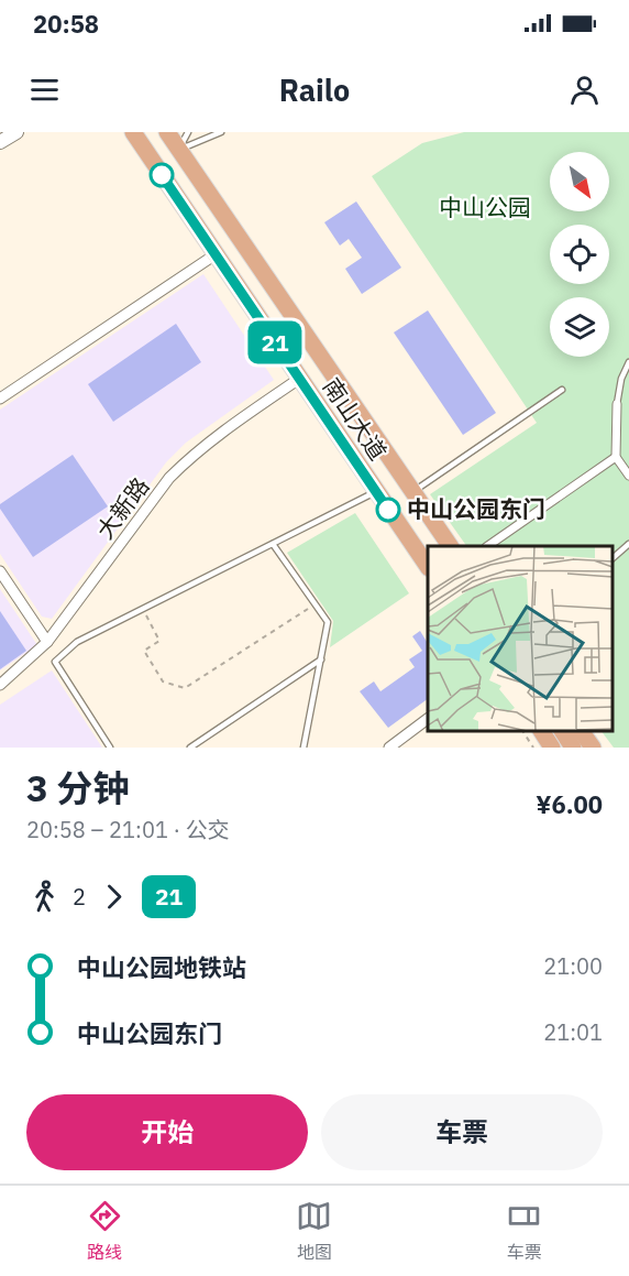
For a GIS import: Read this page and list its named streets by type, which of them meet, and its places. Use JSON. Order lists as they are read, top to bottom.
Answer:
{
  "streets": {
    "main road": ["南山大道"],
    "street": ["大新路"]
  },
  "crossings": [
    ["南山大道", "大新路"]
  ],
  "parks": ["中山公园"],
  "places": ["中山公园东门"],
  "lines": ["bus line 21"],
  "north": "bottom right",
  "page": {
    "status": "20:58",
    "header": "Railo",
    "on_map": "21",
    "heading": ["3 分钟", "20:58 – 21:01 · 公交", "¥6.00"],
    "legs": ["2", "21"],
    "list": [
      {
        "name": "中山公园地铁站",
        "value": "21:00"
      },
      {
        "name": "中山公园东门",
        "value": "21:01"
      }
    ],
    "buttons": ["开始", "车票"],
    "tabs": ["路线", "地图", "车票"]
  }
}
